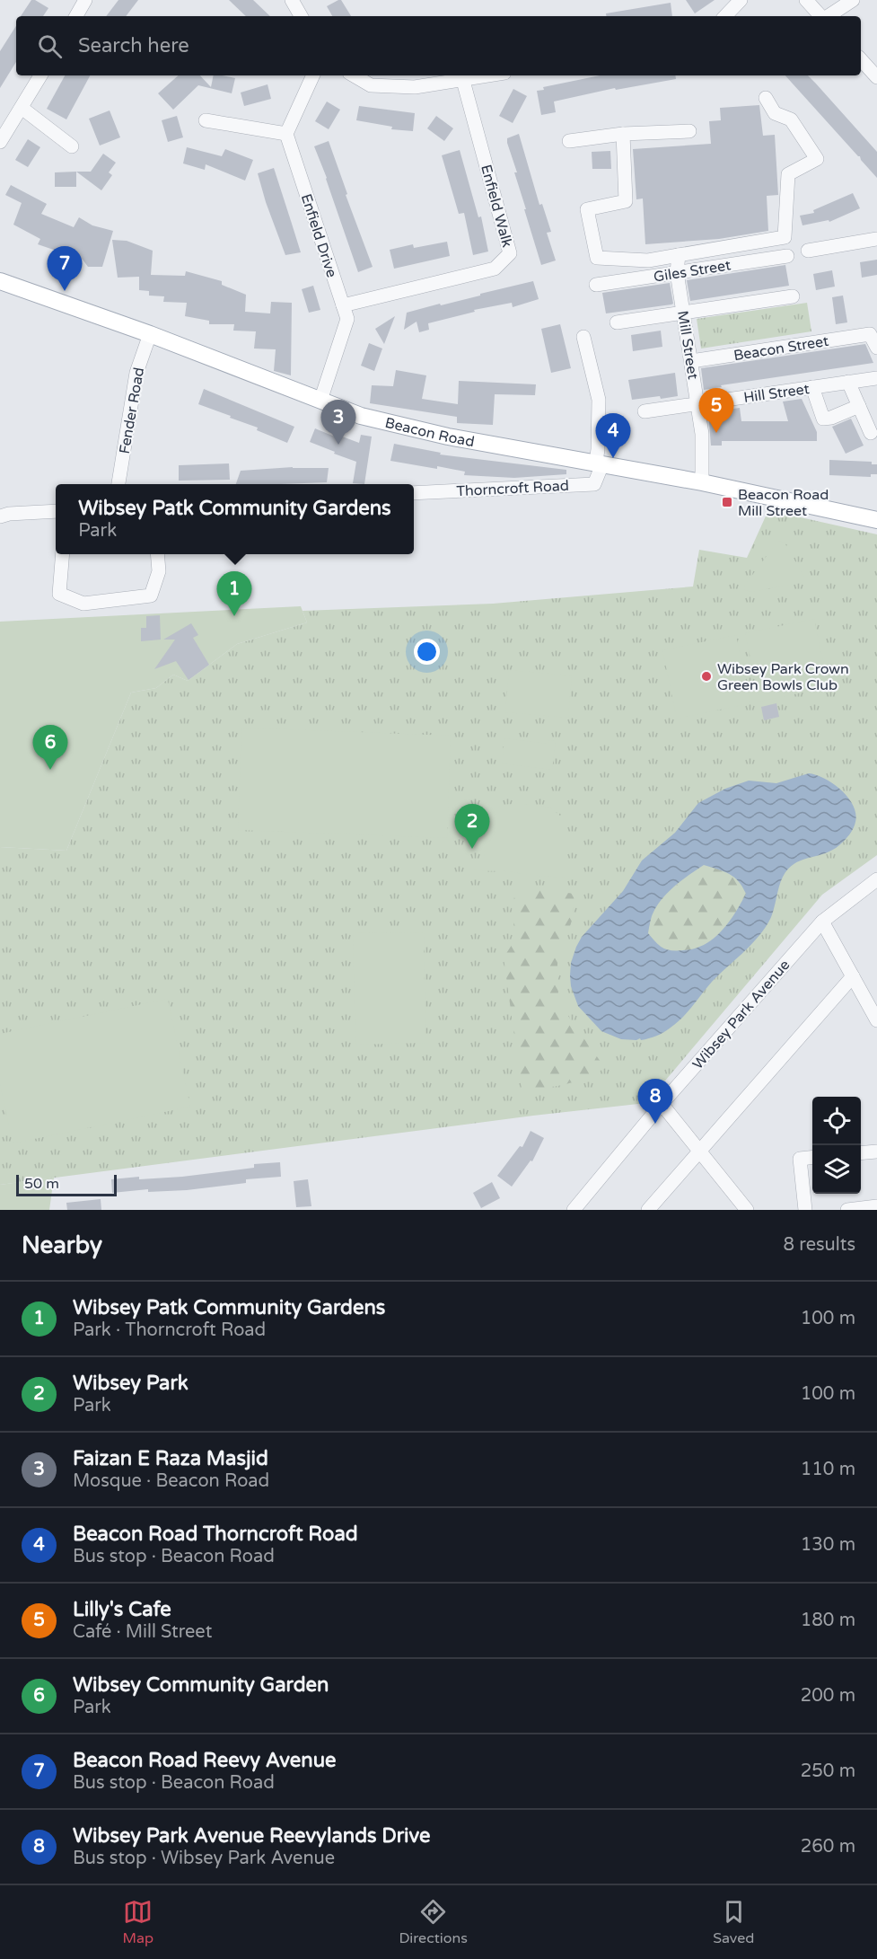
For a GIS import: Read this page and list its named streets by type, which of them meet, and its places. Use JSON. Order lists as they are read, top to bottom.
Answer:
{
  "streets": {
    "main road": ["Beacon Road"],
    "street": [
      "Enfield Walk",
      "Enfield Drive",
      "Giles Street",
      "Mill Street",
      "Beacon Street",
      "Hill Street",
      "Fender Road",
      "Thorncroft Road",
      "Wibsey Park Avenue"
    ]
  },
  "crossings": [
    ["Enfield Walk", "Enfield Drive"],
    ["Enfield Drive", "Beacon Road"],
    ["Giles Street", "Mill Street"],
    ["Mill Street", "Beacon Street"],
    ["Mill Street", "Hill Street"],
    ["Mill Street", "Beacon Road"],
    ["Fender Road", "Beacon Road"],
    ["Beacon Road", "Thorncroft Road"]
  ],
  "places": {
    "transit": ["Beacon Road Mill Street"],
    "other": ["Wibsey Park Crown Green Bowls Club"]
  },
  "scale_bar": "50 m",
  "page": {
    "search": "Search here",
    "pins": [
      "7",
      "5",
      "3",
      "4",
      "1",
      "6",
      "2",
      "8"
    ],
    "popup": ["Wibsey Patk Community Gardens", "Park"],
    "scale": "50 m",
    "heading": ["Nearby", "8 results"],
    "list": [
      {
        "mark": "1",
        "name": "Wibsey Patk Community Gardens",
        "note": "Park · Thorncroft Road",
        "value": "100 m"
      },
      {
        "mark": "2",
        "name": "Wibsey Park",
        "note": "Park",
        "value": "100 m"
      },
      {
        "mark": "3",
        "name": "Faizan E Raza Masjid",
        "note": "Mosque · Beacon Road",
        "value": "110 m"
      },
      {
        "mark": "4",
        "name": "Beacon Road Thorncroft Road",
        "note": "Bus stop · Beacon Road",
        "value": "130 m"
      },
      {
        "mark": "5",
        "name": "Lilly's Cafe",
        "note": "Café · Mill Street",
        "value": "180 m"
      },
      {
        "mark": "6",
        "name": "Wibsey Community Garden",
        "note": "Park",
        "value": "200 m"
      },
      {
        "mark": "7",
        "name": "Beacon Road Reevy Avenue",
        "note": "Bus stop · Beacon Road",
        "value": "250 m"
      },
      {
        "mark": "8",
        "name": "Wibsey Park Avenue Reevylands Drive",
        "note": "Bus stop · Wibsey Park Avenue",
        "value": "260 m"
      }
    ],
    "nav": ["Map", "Directions", "Saved"]
  }
}
